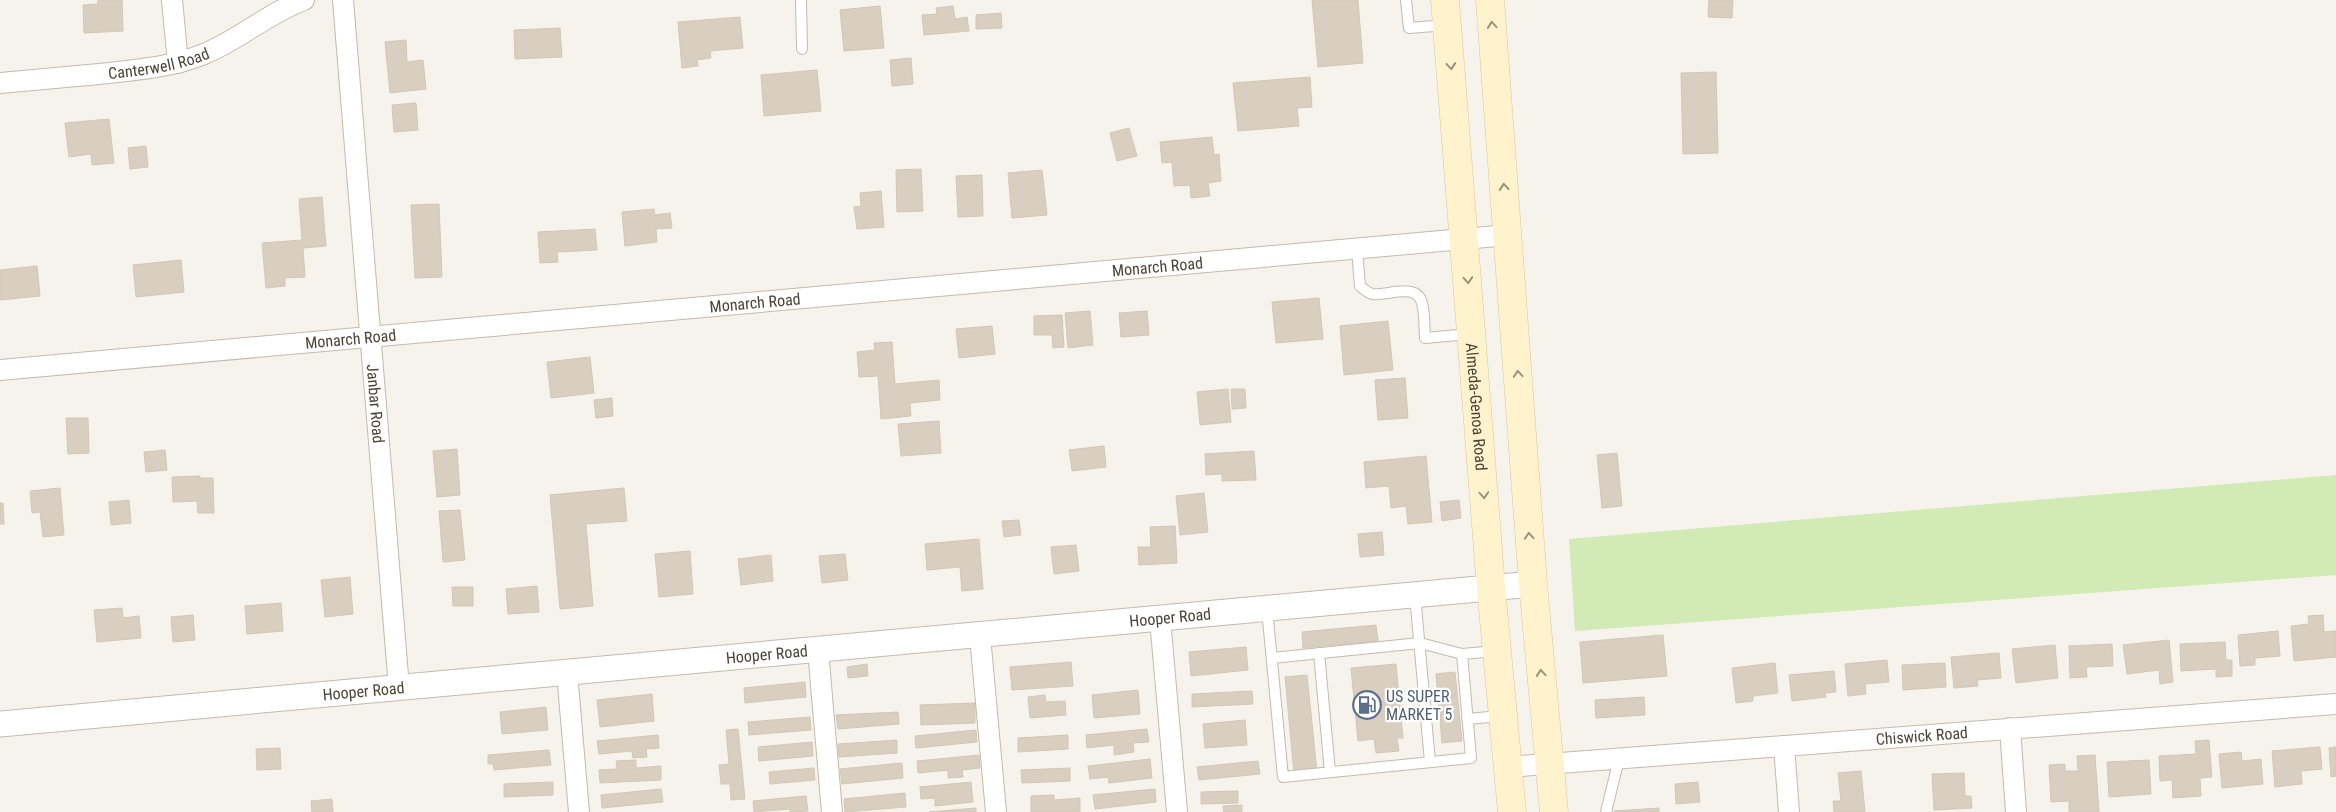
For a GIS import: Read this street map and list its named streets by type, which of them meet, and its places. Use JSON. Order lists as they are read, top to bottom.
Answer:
{
  "streets": {
    "main road": ["Almeda-Genoa Road"],
    "street": [
      "Canterwell Road",
      "Monarch Road",
      "Janbar Road",
      "Hooper Road",
      "Chiswick Road"
    ]
  },
  "crossings": [
    ["Monarch Road", "Janbar Road"],
    ["Monarch Road", "Almeda-Genoa Road"],
    ["Janbar Road", "Hooper Road"],
    ["Almeda-Genoa Road", "Hooper Road"],
    ["Almeda-Genoa Road", "Chiswick Road"]
  ],
  "places": {
    "fuel station": ["US SUPER MARKET 5"]
  }
}
